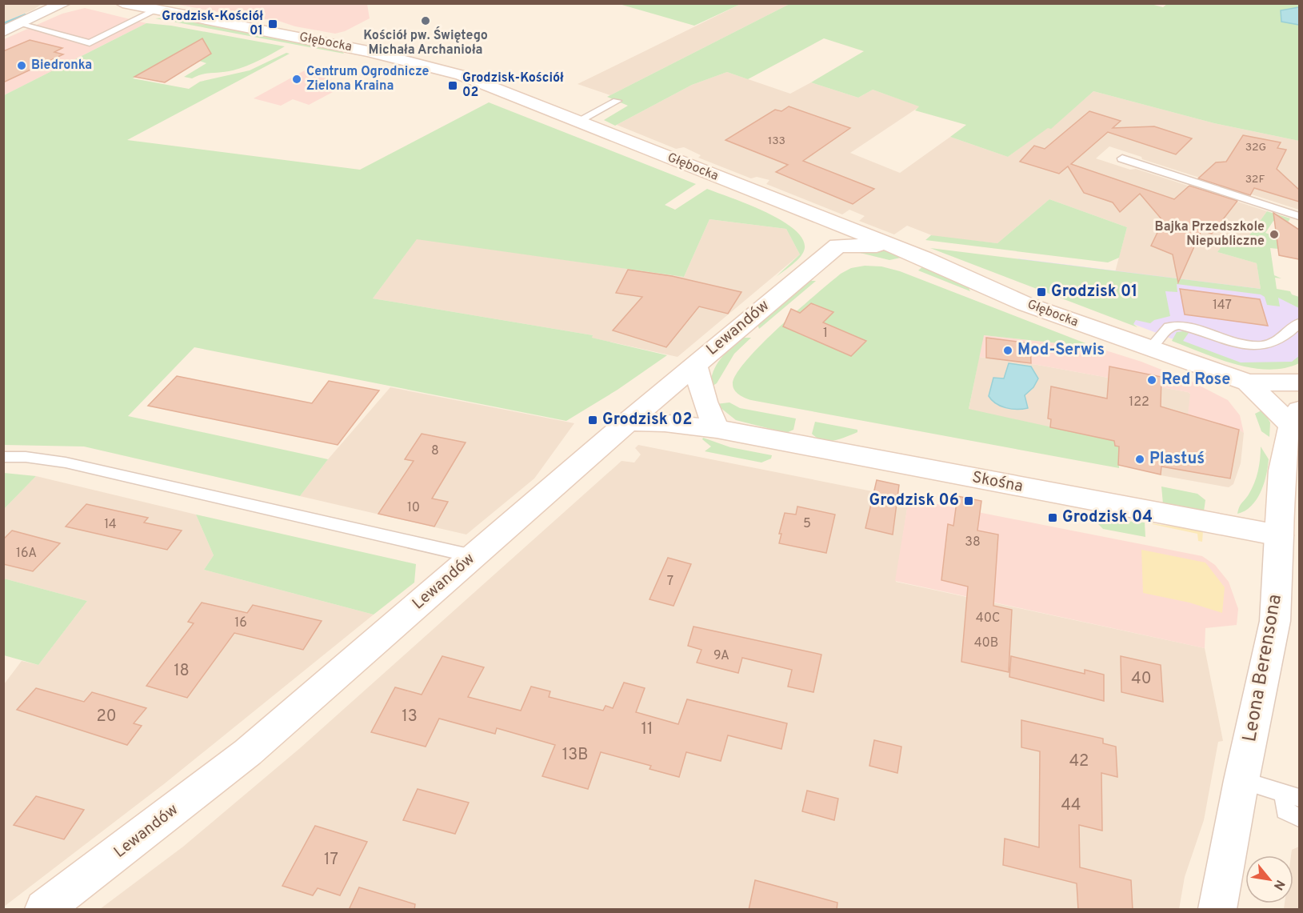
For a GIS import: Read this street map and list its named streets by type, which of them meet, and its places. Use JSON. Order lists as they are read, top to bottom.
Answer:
{
  "streets": {
    "street": [
      "Głębocka",
      "Lewandów",
      "Skośna",
      "Leona Berensona"
    ]
  },
  "crossings": [
    ["Głębocka", "Lewandów"],
    ["Głębocka", "Leona Berensona"],
    ["Lewandów", "Skośna"],
    ["Skośna", "Leona Berensona"]
  ],
  "places": {
    "other": [
      "Kościół pw. Świętego Michała Archanioła",
      "Biedronka",
      "Centrum Ogrodnicze Zielona Kraina",
      "Bajka Przedszkole Niepubliczne",
      "Mod-Serwis",
      "Red Rose",
      "Plastuś"
    ],
    "transit": [
      "Grodzisk-Kościół 01",
      "Grodzisk-Kościół 02",
      "Grodzisk 01",
      "Grodzisk 02",
      "Grodzisk 06",
      "Grodzisk 04"
    ]
  },
  "house_numbers": [
    "133",
    "32G",
    "32F",
    "147",
    "1",
    "122",
    "8",
    "10",
    "5",
    "14",
    "38",
    "16A",
    "7",
    "40C",
    "16",
    "40B",
    "9A",
    "18",
    "40",
    "20",
    "13",
    "11",
    "13B",
    "42",
    "44",
    "17"
  ],
  "north": "bottom right"
}
